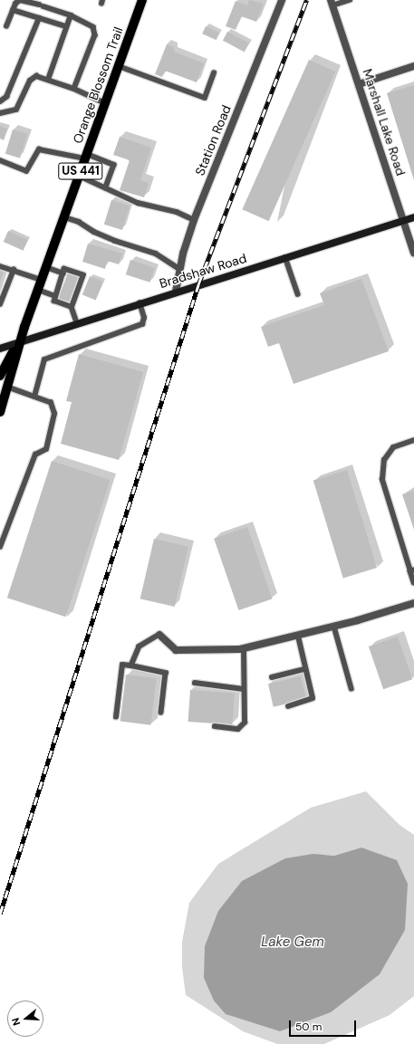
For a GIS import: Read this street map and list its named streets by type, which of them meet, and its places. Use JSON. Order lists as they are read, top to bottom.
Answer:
{
  "streets": {
    "main road": ["Orange Blossom Trail", "US 441"],
    "street": ["Marshall Lake Road", "Station Road", "Bradshaw Road"]
  },
  "crossings": [
    ["Orange Blossom Trail", "Bradshaw Road"],
    ["Marshall Lake Road", "Bradshaw Road"],
    ["Station Road", "Bradshaw Road"]
  ],
  "water": ["Lake Gem"],
  "scale_bar": "50 m",
  "north": "left"
}
